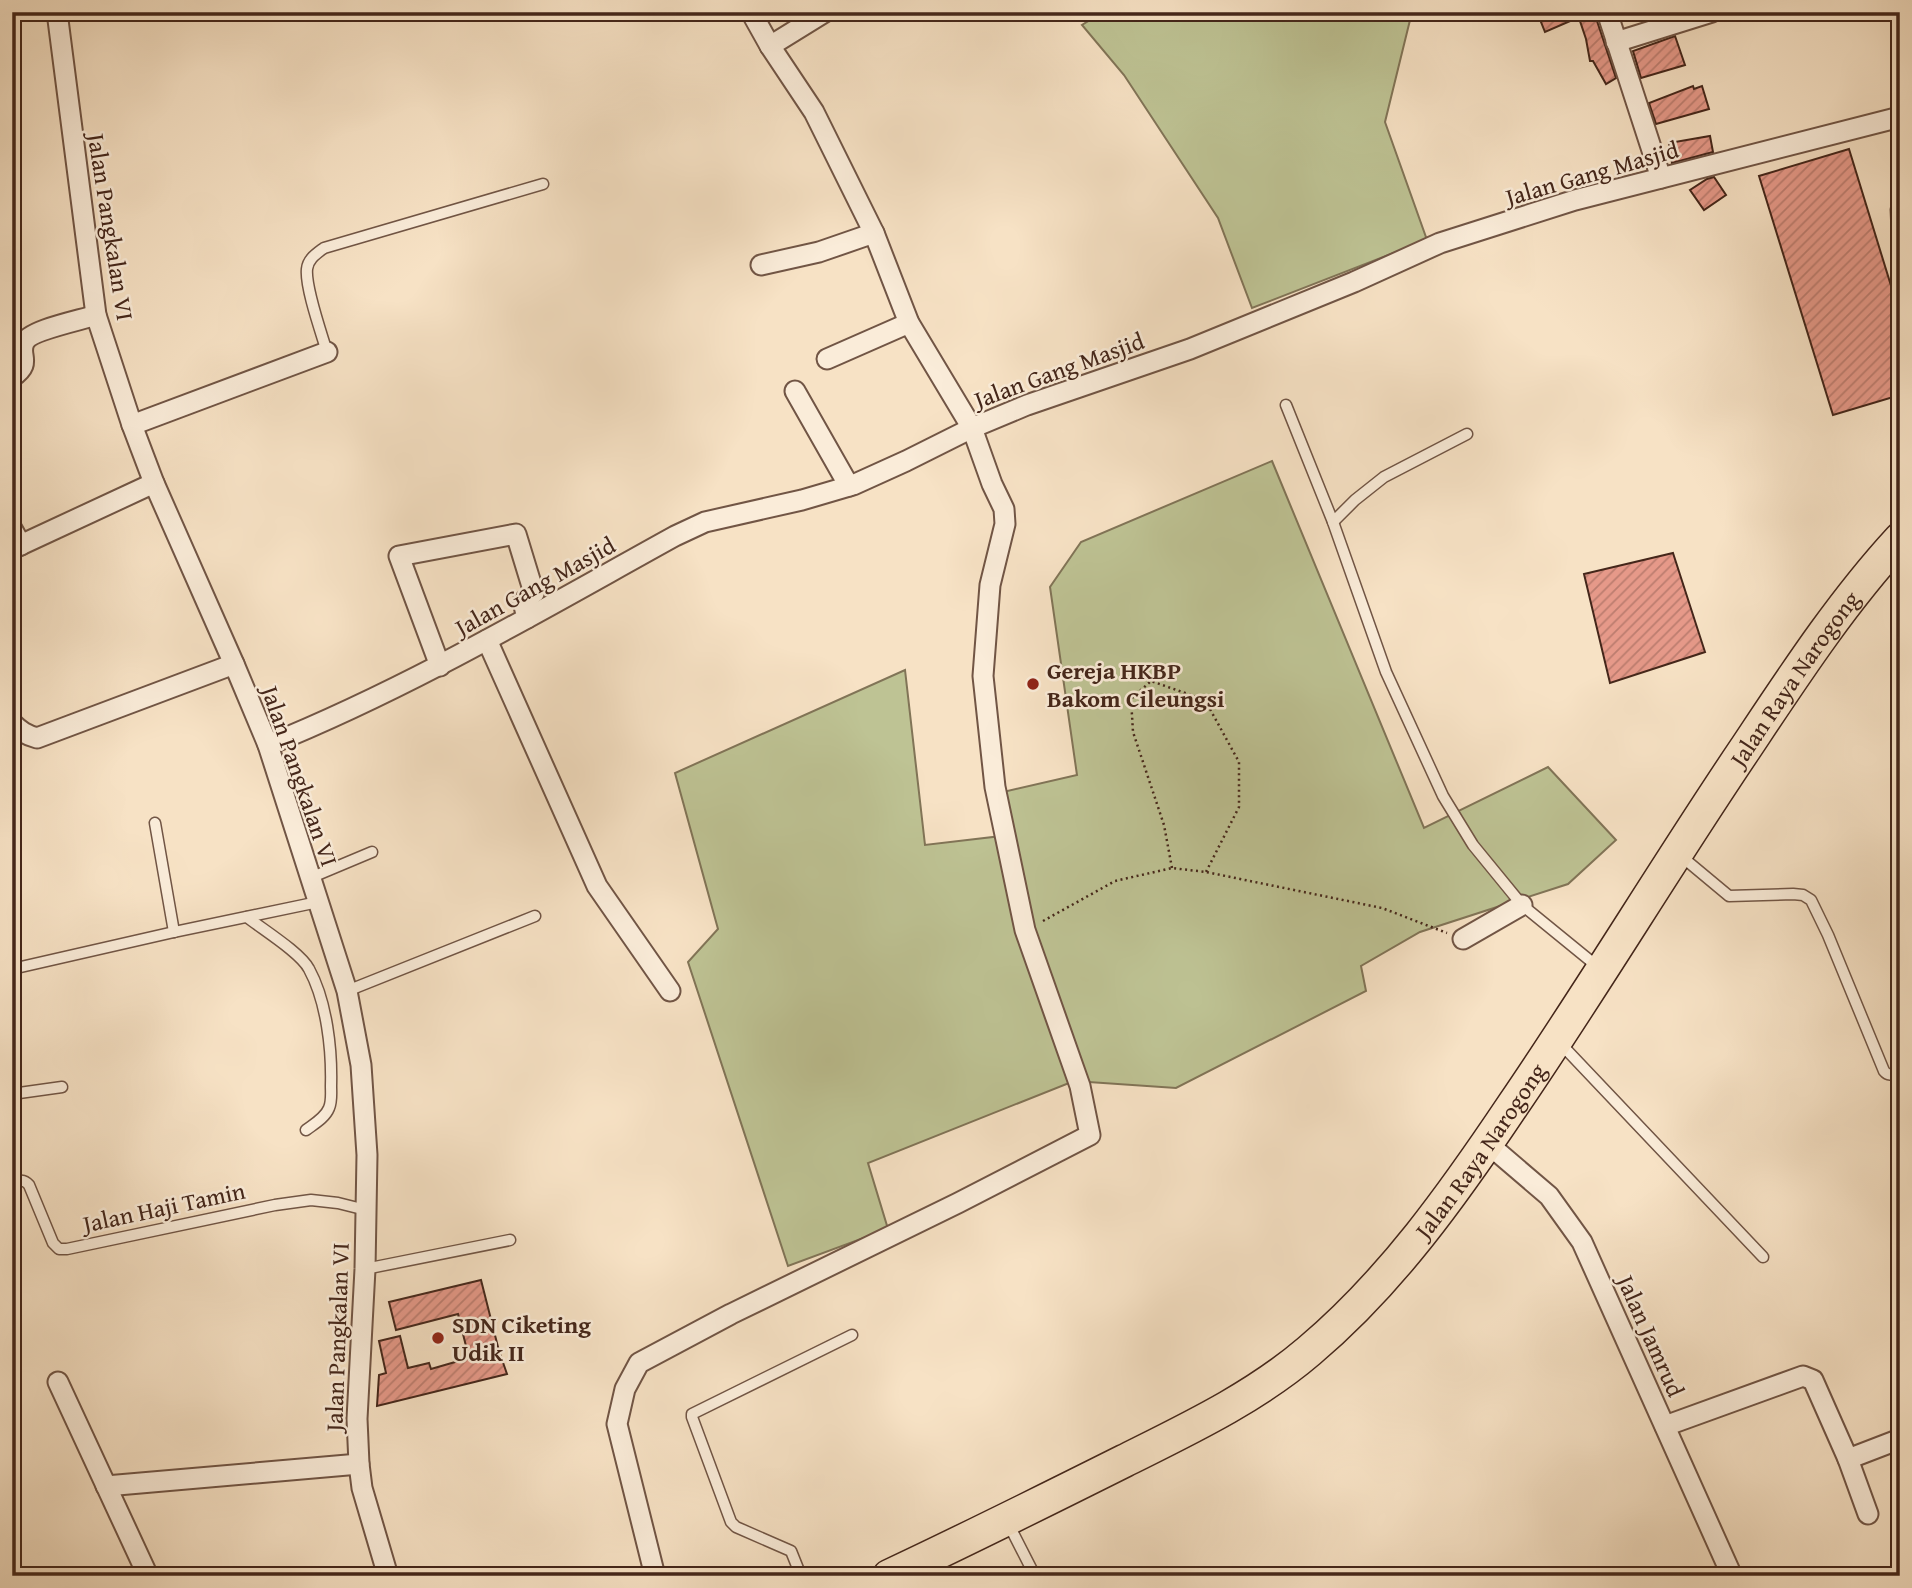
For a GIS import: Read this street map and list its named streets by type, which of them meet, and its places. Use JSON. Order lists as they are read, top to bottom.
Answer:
{
  "streets": {
    "main road": ["Jalan Raya Narogong"],
    "street": ["Jalan Gang Masjid", "Jalan Pangkalan VI", "Jalan Jamrud"],
    "lane": ["Jalan Haji Tamin"]
  },
  "crossings": [
    ["Jalan Gang Masjid", "Jalan Pangkalan VI"],
    ["Jalan Pangkalan VI", "Jalan Haji Tamin"],
    ["Jalan Raya Narogong", "Jalan Jamrud"]
  ],
  "places": ["Gereja HKBP Bakom Cileungsi", "SDN Ciketing Udik II"]
}
